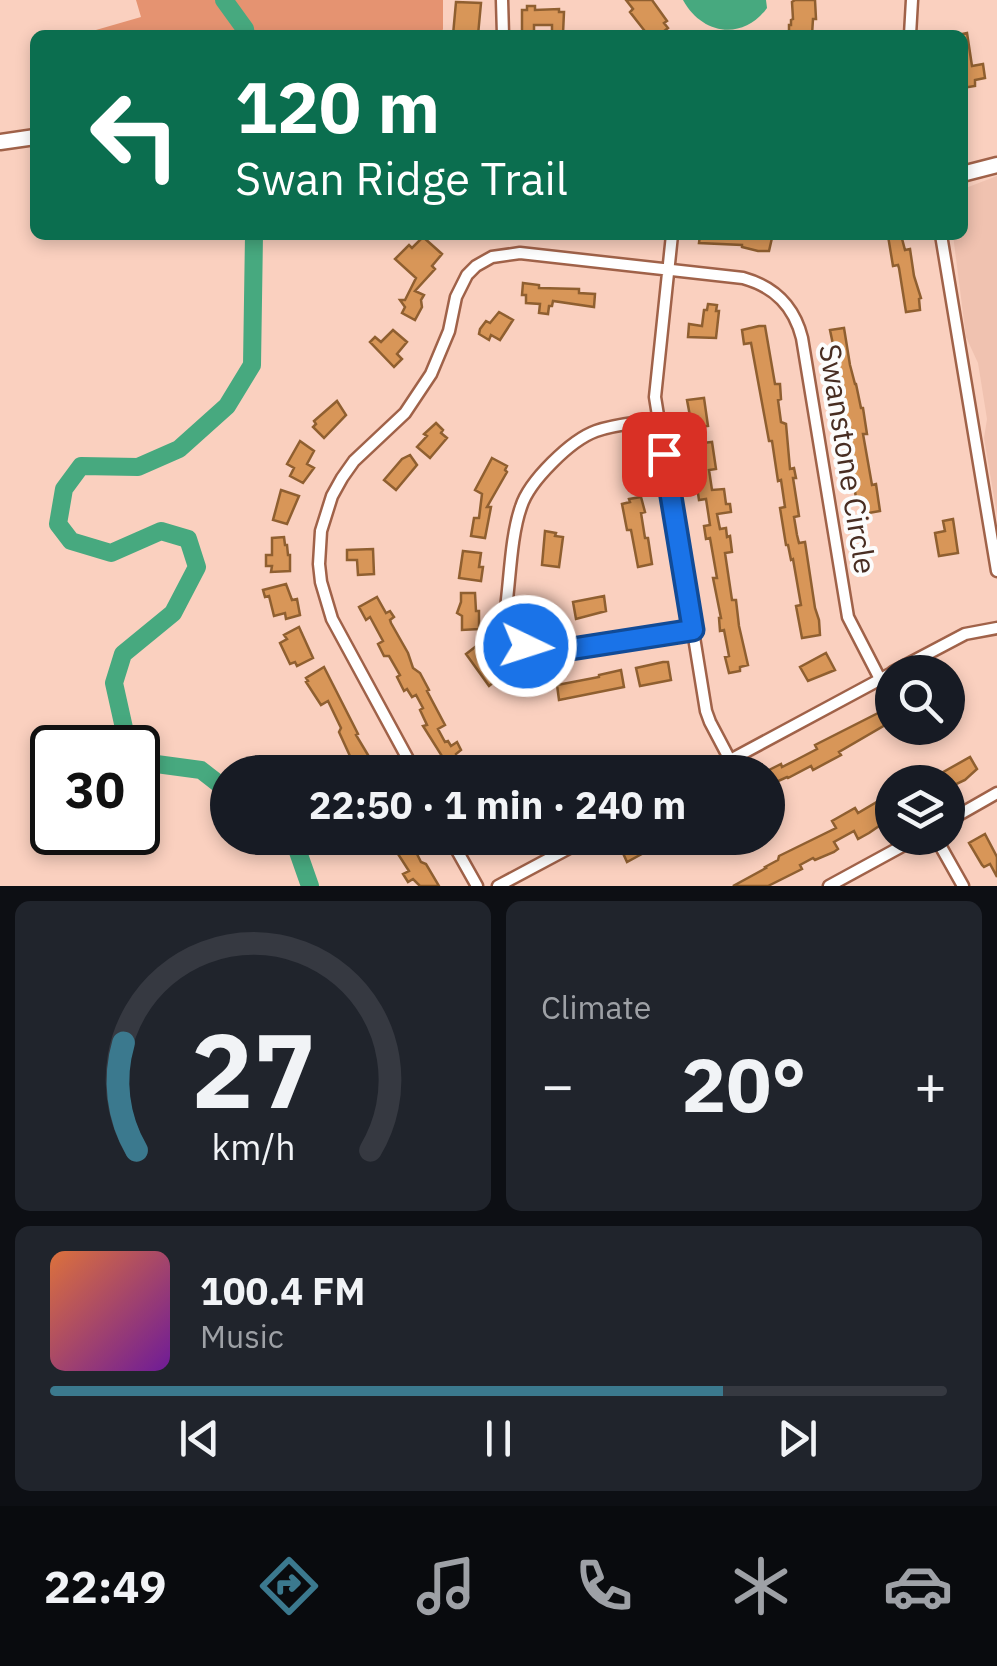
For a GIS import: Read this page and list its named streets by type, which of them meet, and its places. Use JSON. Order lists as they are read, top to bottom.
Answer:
{
  "streets": {
    "street": ["Swanstone Circle"]
  },
  "page": {
    "turn": ["120 m", "Swan Ridge Trail"],
    "limit": "30",
    "trip": "22:50 · 1 min · 240 m",
    "tile": "Climate",
    "heat": ["−", "20°", "+"],
    "song": ["100.4 FM", "Music"],
    "tabs": "22:49",
    "gauge": ["27", "km/h"]
  }
}
